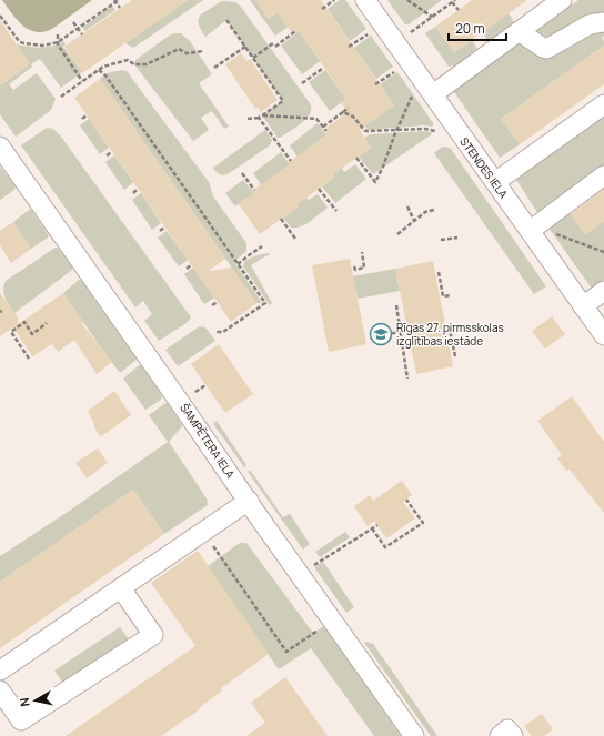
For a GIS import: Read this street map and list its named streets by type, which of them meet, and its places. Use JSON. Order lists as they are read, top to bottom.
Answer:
{
  "streets": {
    "street": ["STENDES IELA", "ŠAMPĒTERA IELA"]
  },
  "places": {
    "school or university": ["Rīgas 27. pirmsskolas izglītības iestāde"]
  },
  "scale_bar": "20 m",
  "north": "left"
}
